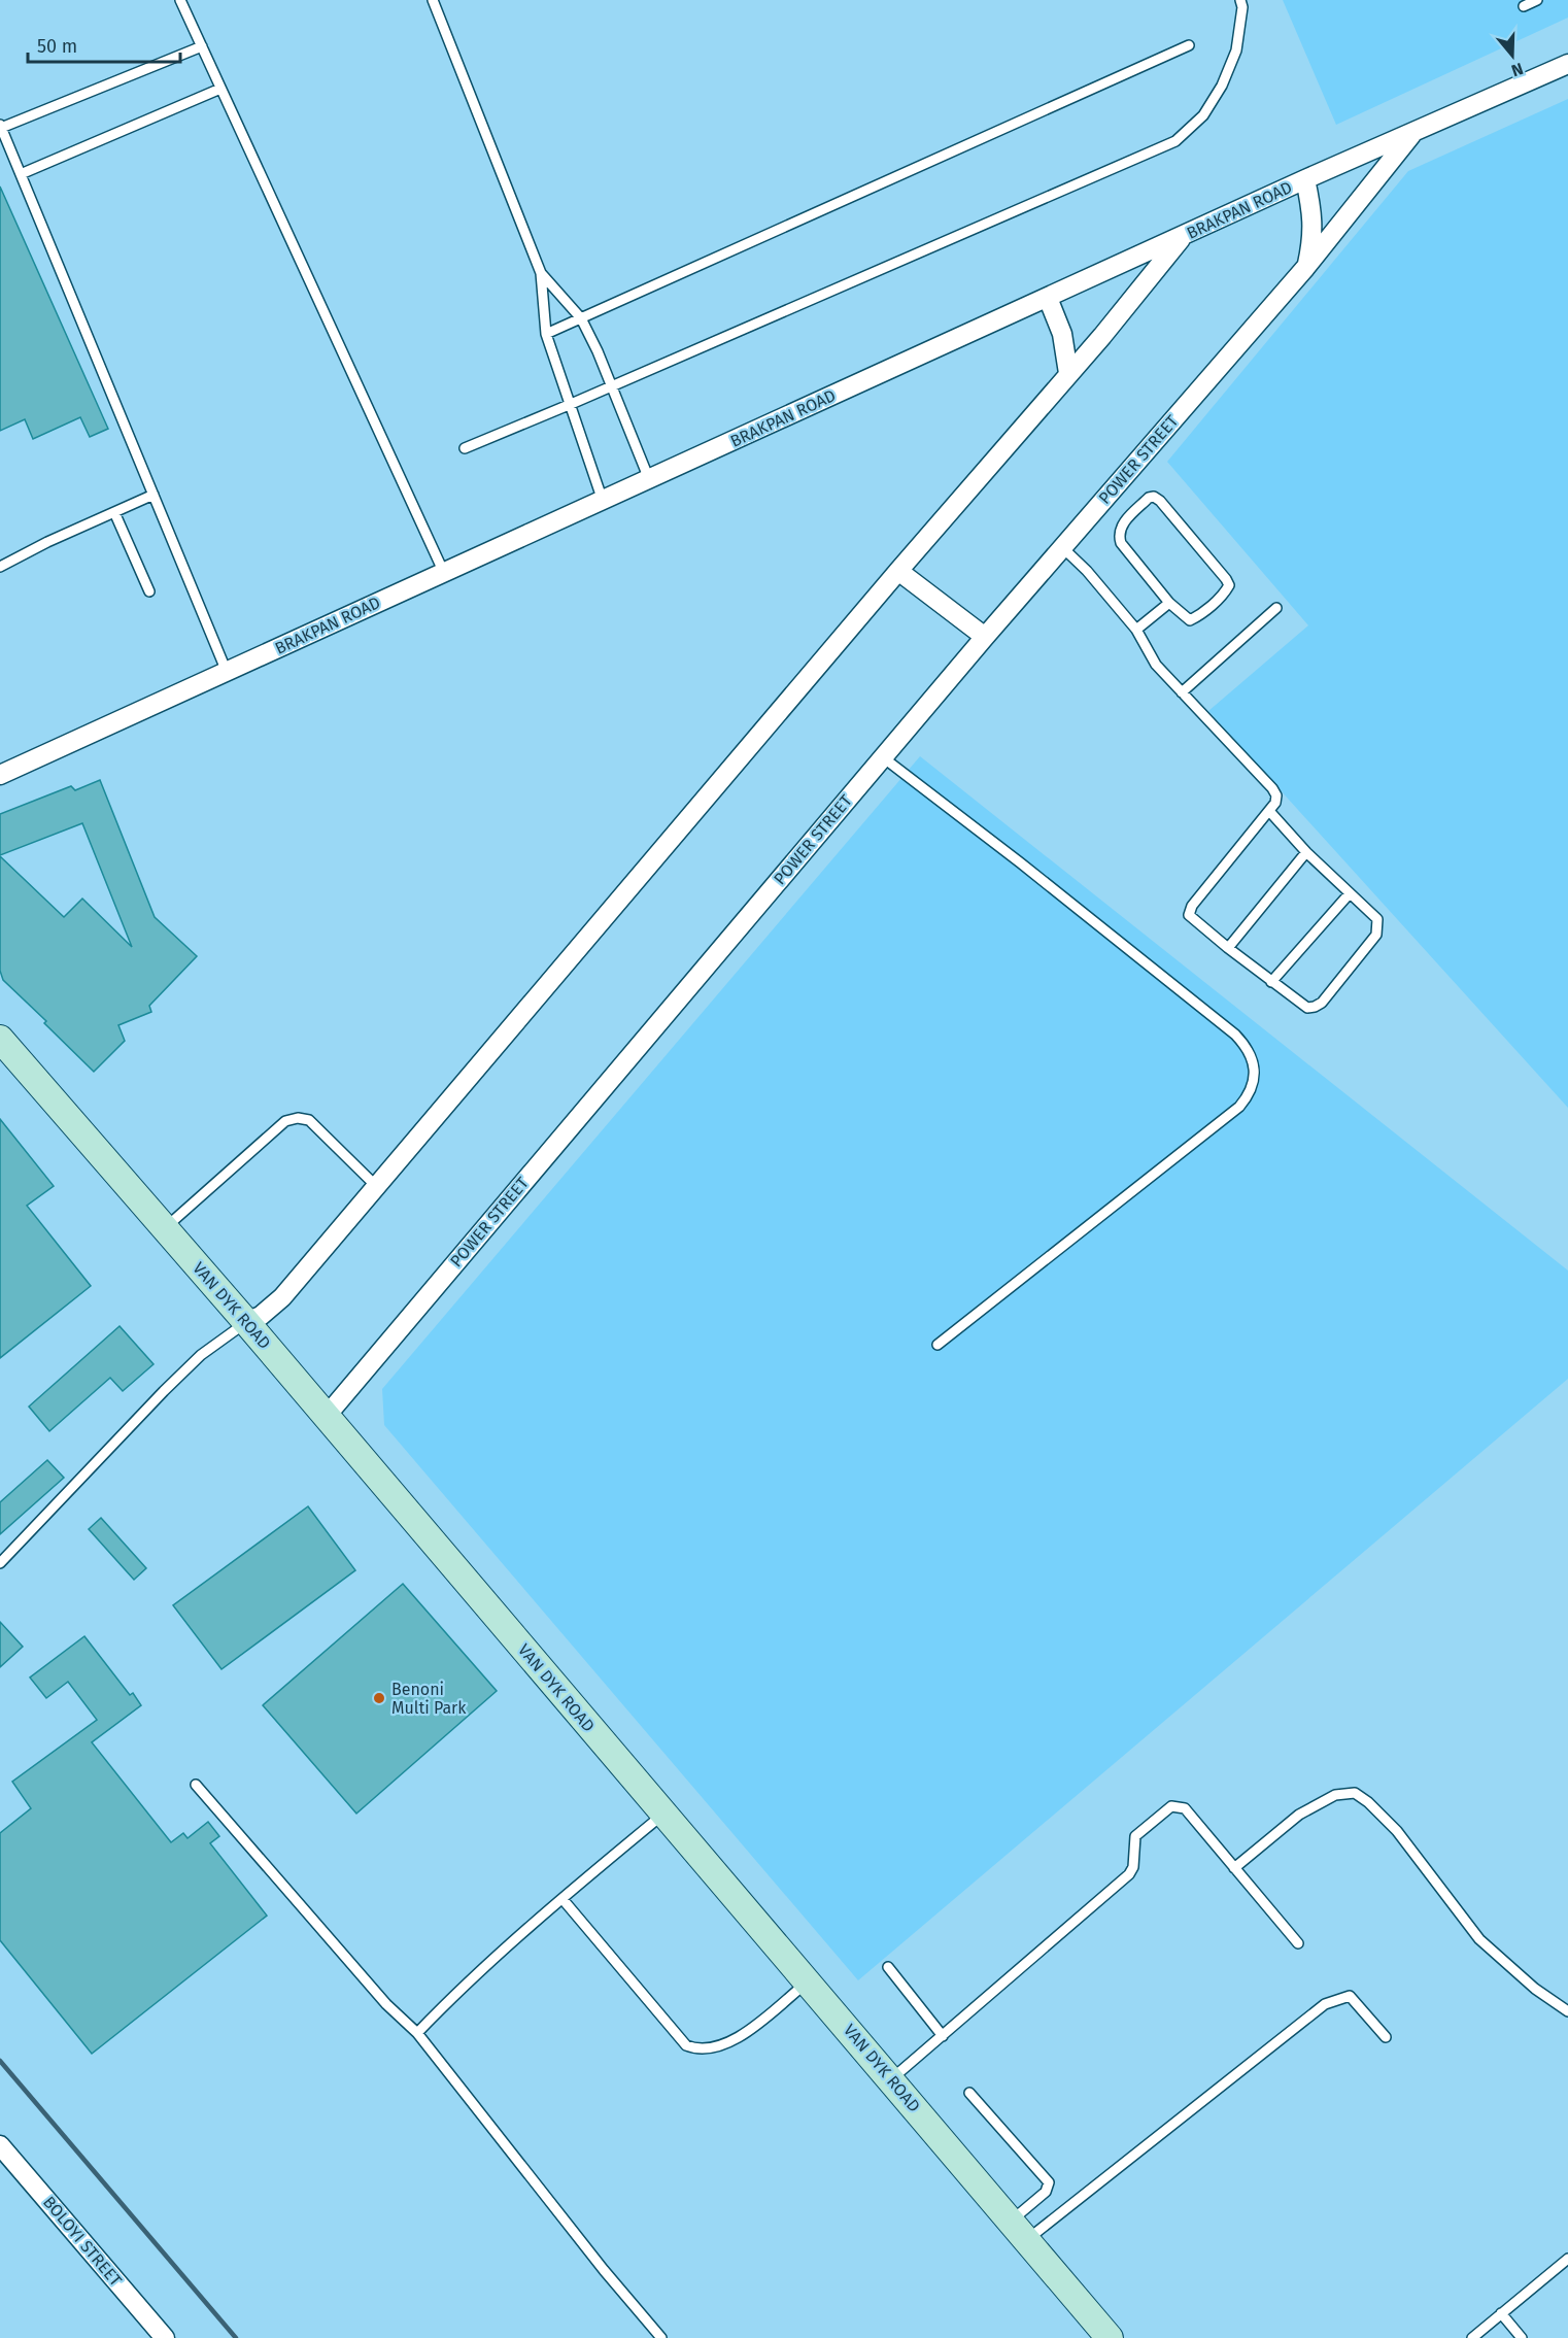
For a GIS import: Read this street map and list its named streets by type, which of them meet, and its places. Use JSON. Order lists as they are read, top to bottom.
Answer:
{
  "streets": {
    "main road": ["VAN DYK ROAD"],
    "street": ["BRAKPAN ROAD", "POWER STREET", "BOLOYI STREET"]
  },
  "crossings": [
    ["BRAKPAN ROAD", "POWER STREET"],
    ["POWER STREET", "VAN DYK ROAD"]
  ],
  "places": ["Benoni Multi Park"],
  "scale_bar": "50 m",
  "north": "bottom"
}
